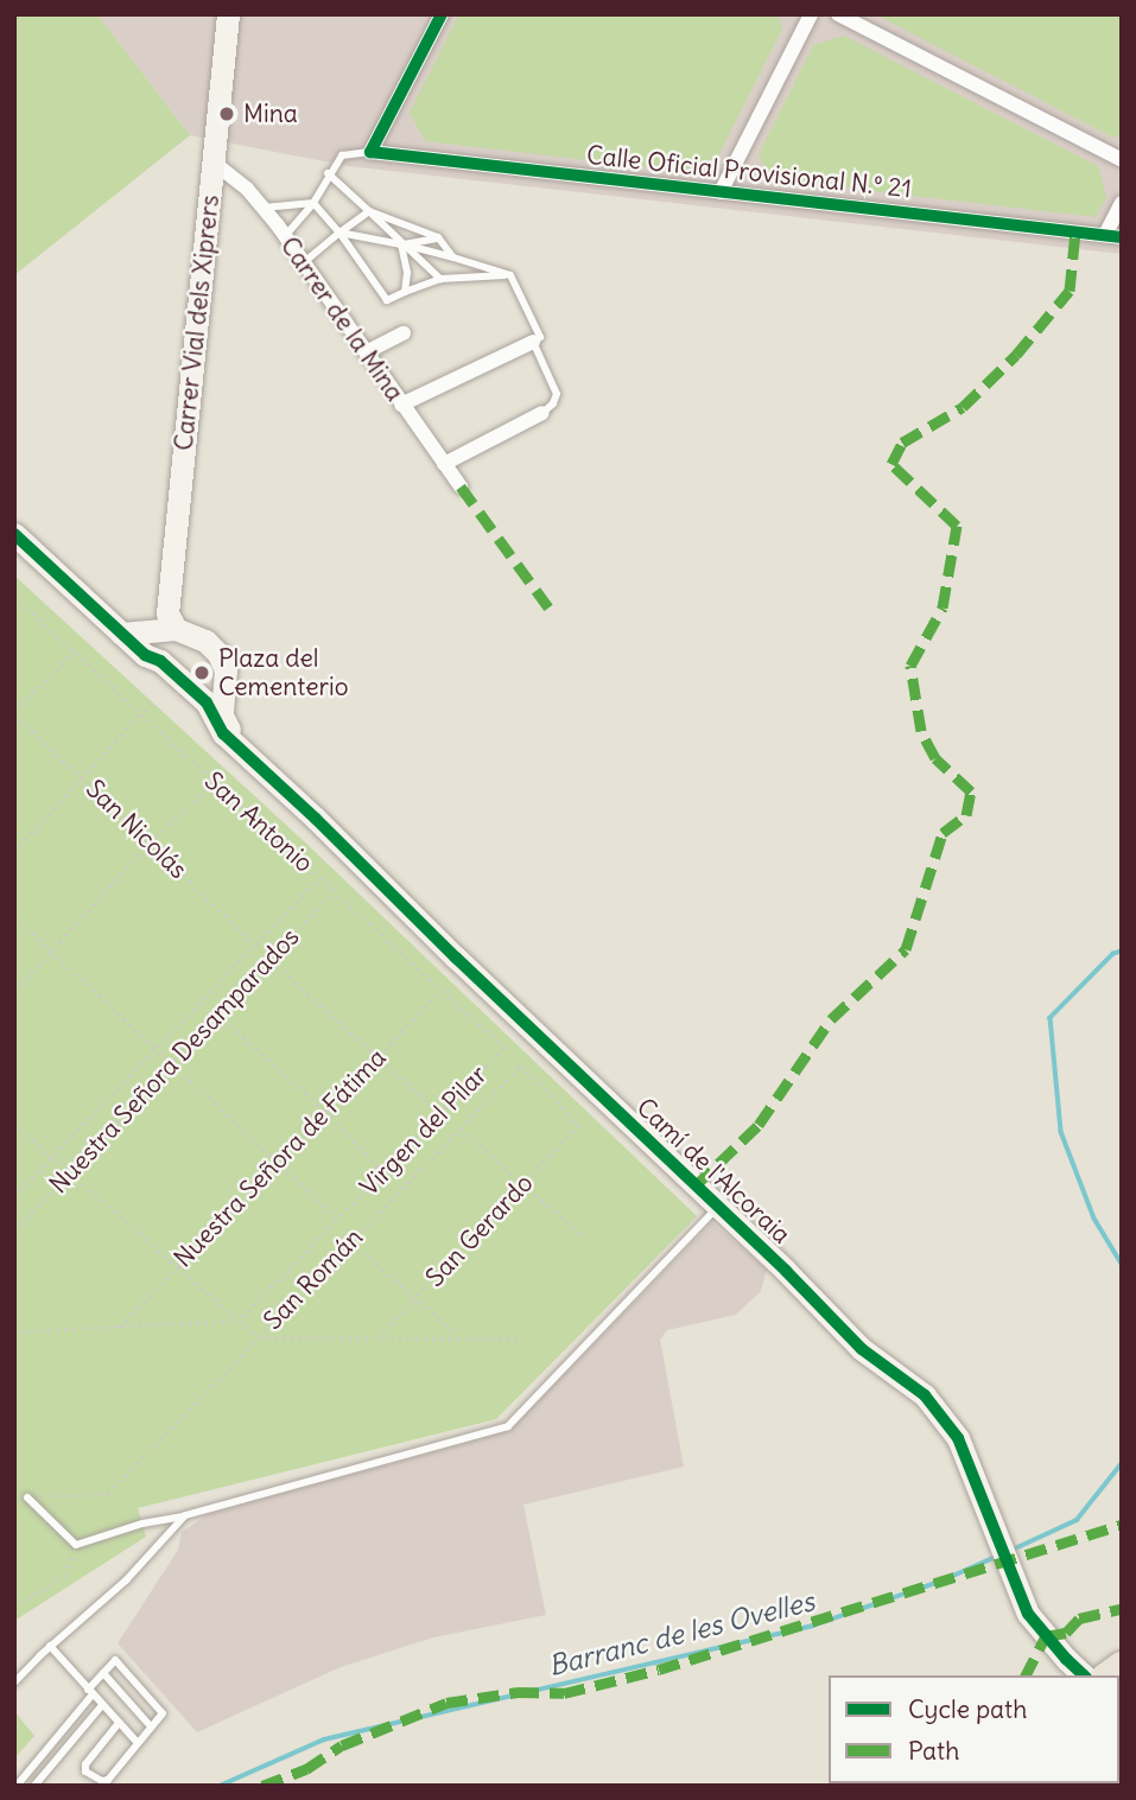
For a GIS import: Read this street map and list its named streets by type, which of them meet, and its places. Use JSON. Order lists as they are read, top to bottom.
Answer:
{
  "streets": {
    "street": [
      "Calle Oficial Provisional N.º 21",
      "Carrer de la Mina",
      "Carrer Vial dels Xiprers",
      "Camí de l'Alcoraia"
    ],
    "path": [
      "San Antonio",
      "San Nicolás",
      "Nuestra Señora Desamparados",
      "Virgen del Pilar",
      "Nuestra Señora de Fátima",
      "San Gerardo",
      "San Román"
    ]
  },
  "crossings": [
    ["Carrer de la Mina", "Carrer Vial dels Xiprers"],
    ["San Antonio", "Nuestra Señora Desamparados"],
    ["San Antonio", "Virgen del Pilar"],
    ["San Antonio", "Nuestra Señora de Fátima"],
    ["San Gerardo", "San Román"]
  ],
  "water": ["Barranc de les Ovelles"],
  "places": ["Mina", "Plaza del Cementerio"],
  "legend": ["Cycle path", "Path"]
}
